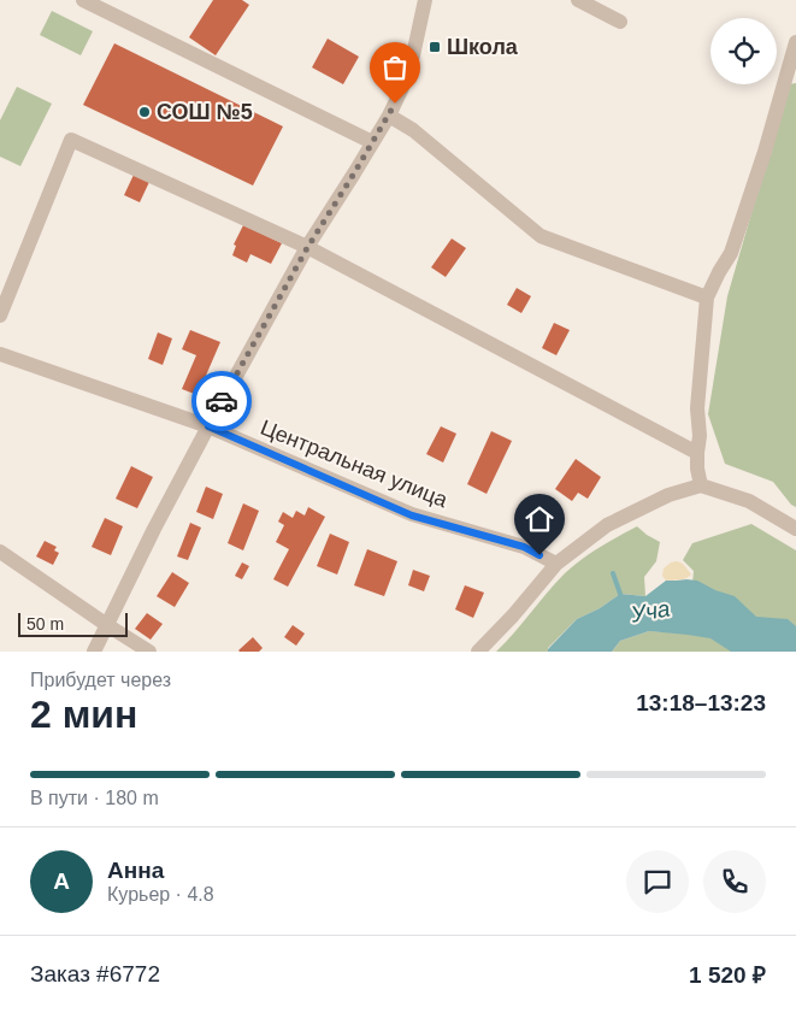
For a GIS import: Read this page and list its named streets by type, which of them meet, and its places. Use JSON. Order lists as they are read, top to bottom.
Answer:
{
  "streets": {
    "street": ["Центральная улица"]
  },
  "water": ["Уча"],
  "places": {
    "transit": ["Школа"],
    "other": ["СОШ №5"]
  },
  "scale_bar": "50 m",
  "page": {
    "scale": "50 m",
    "heading": ["2 мин", "Прибудет через", "13:18–13:23"],
    "panel": [
      "Анна",
      "Курьер · 4.8",
      "Заказ #6772",
      "1 520 ₽"
    ],
    "bar": "В пути · 180 m",
    "round": "А"
  }
}
